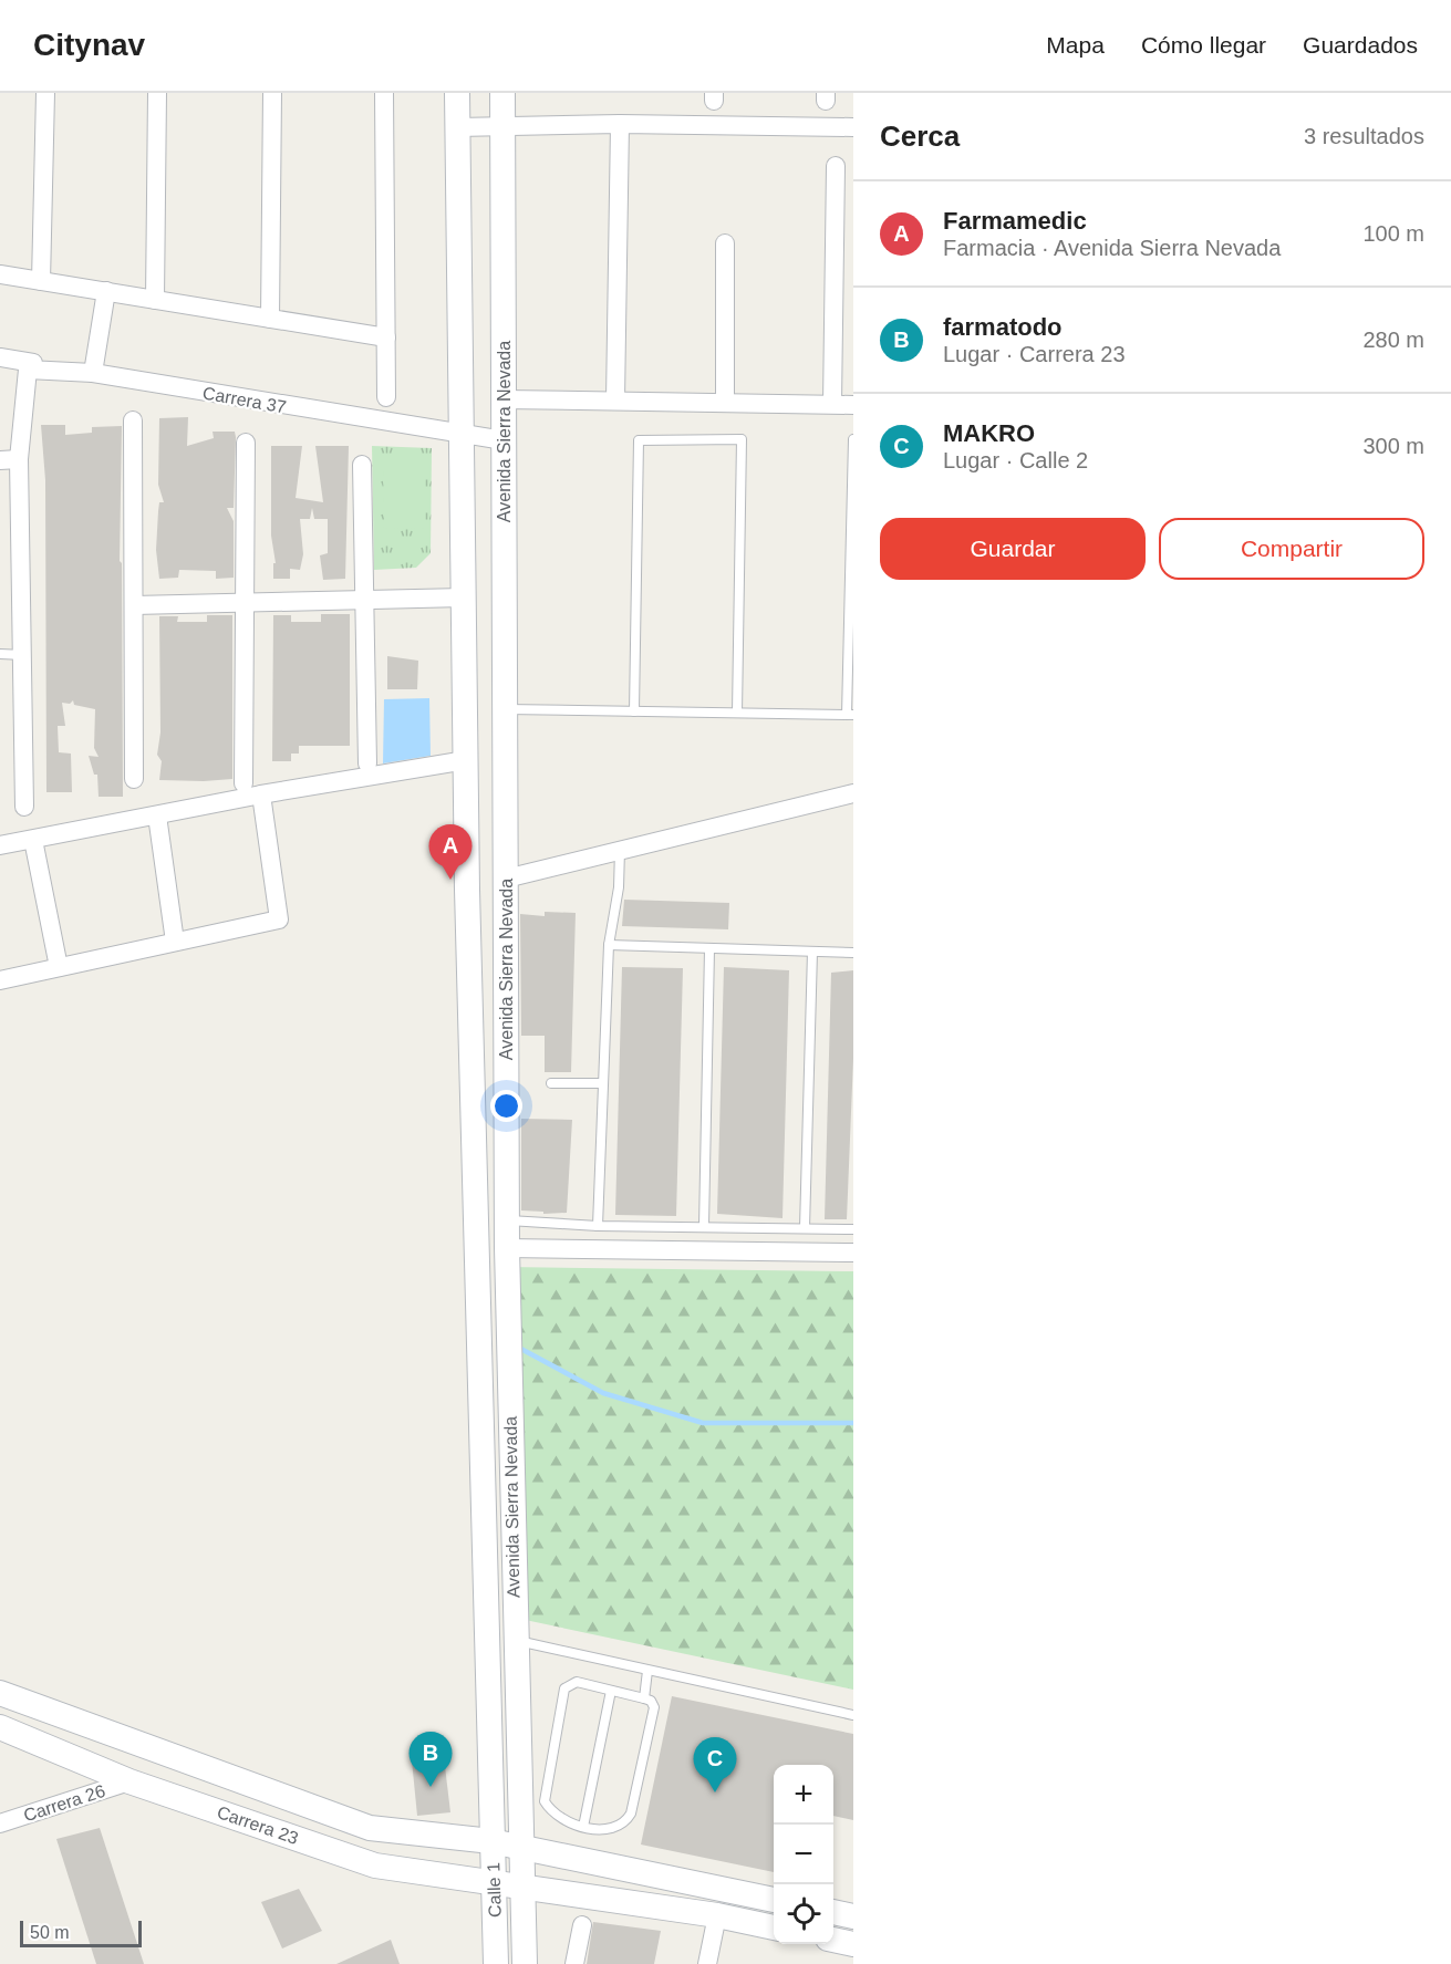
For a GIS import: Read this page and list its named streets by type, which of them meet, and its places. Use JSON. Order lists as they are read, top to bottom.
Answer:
{
  "streets": {
    "main road": ["Avenida Sierra Nevada", "Carrera 23", "Calle 1"],
    "street": ["Carrera 37", "Carrera 26"]
  },
  "crossings": [
    ["Carrera 37", "Avenida Sierra Nevada"],
    ["Avenida Sierra Nevada", "Carrera 23"],
    ["Avenida Sierra Nevada", "Calle 1"],
    ["Carrera 26", "Carrera 23"],
    ["Carrera 23", "Calle 1"]
  ],
  "scale_bar": "50 m",
  "page": {
    "header": "Citynav",
    "nav": ["Mapa", "Cómo llegar", "Guardados"],
    "heading": ["Cerca", "3 resultados"],
    "list": [
      {
        "mark": "A",
        "name": "Farmamedic",
        "note": "Farmacia · Avenida Sierra Nevada",
        "value": "100 m"
      },
      {
        "mark": "B",
        "name": "farmatodo",
        "note": "Lugar · Carrera 23",
        "value": "280 m"
      },
      {
        "mark": "C",
        "name": "MAKRO",
        "note": "Lugar · Calle 2",
        "value": "300 m"
      }
    ],
    "buttons": ["Guardar", "Compartir"],
    "pins": ["A", "B", "C"],
    "map_buttons": ["+", "−"],
    "scale": "50 m"
  }
}
